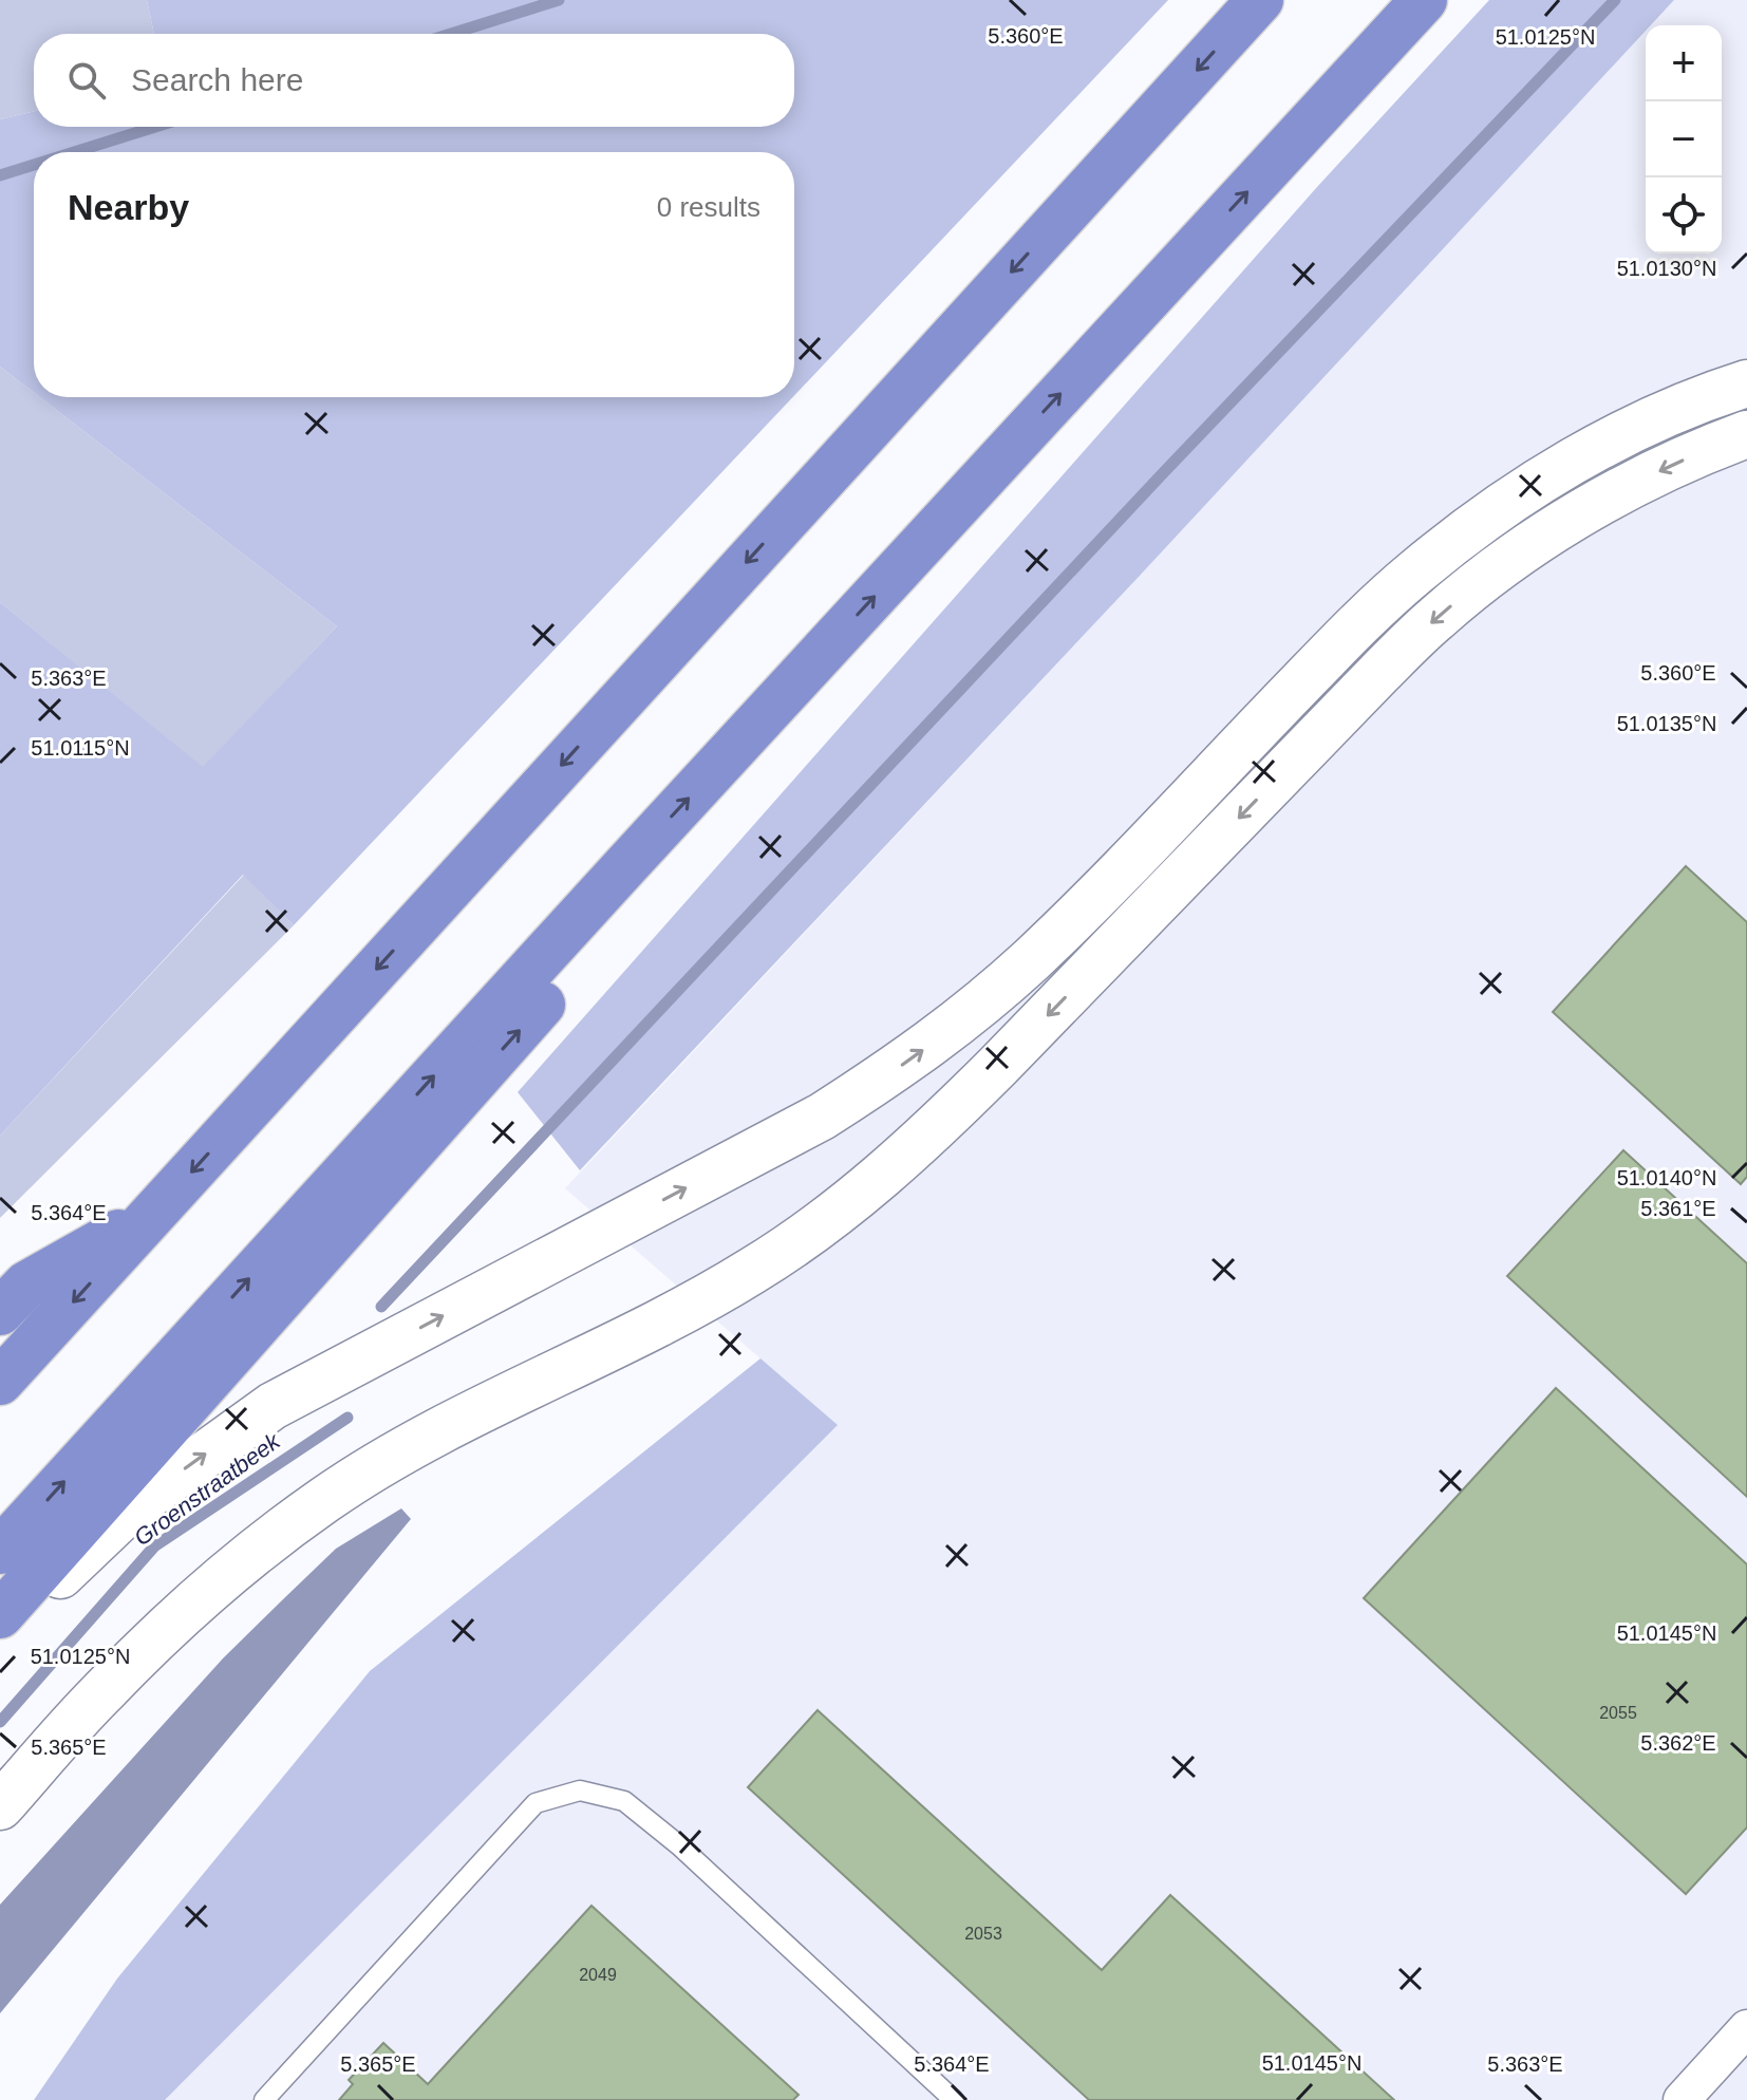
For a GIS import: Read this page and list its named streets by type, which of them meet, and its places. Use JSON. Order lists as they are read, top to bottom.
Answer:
{
  "water": ["Groenstraatbeek"],
  "house_numbers": ["2055", "2053", "2049"],
  "page": {
    "map_buttons": ["+", "−"],
    "search": "Search here",
    "heading": ["Nearby", "0 results"]
  },
  "coordinates": [
    "5.360°E",
    "51.0125°N",
    "51.0130°N",
    "5.363°E",
    "51.0135°N",
    "51.0115°N",
    "51.0140°N",
    "5.361°E",
    "5.364°E",
    "51.0145°N",
    "5.362°E",
    "5.365°E"
  ]
}
